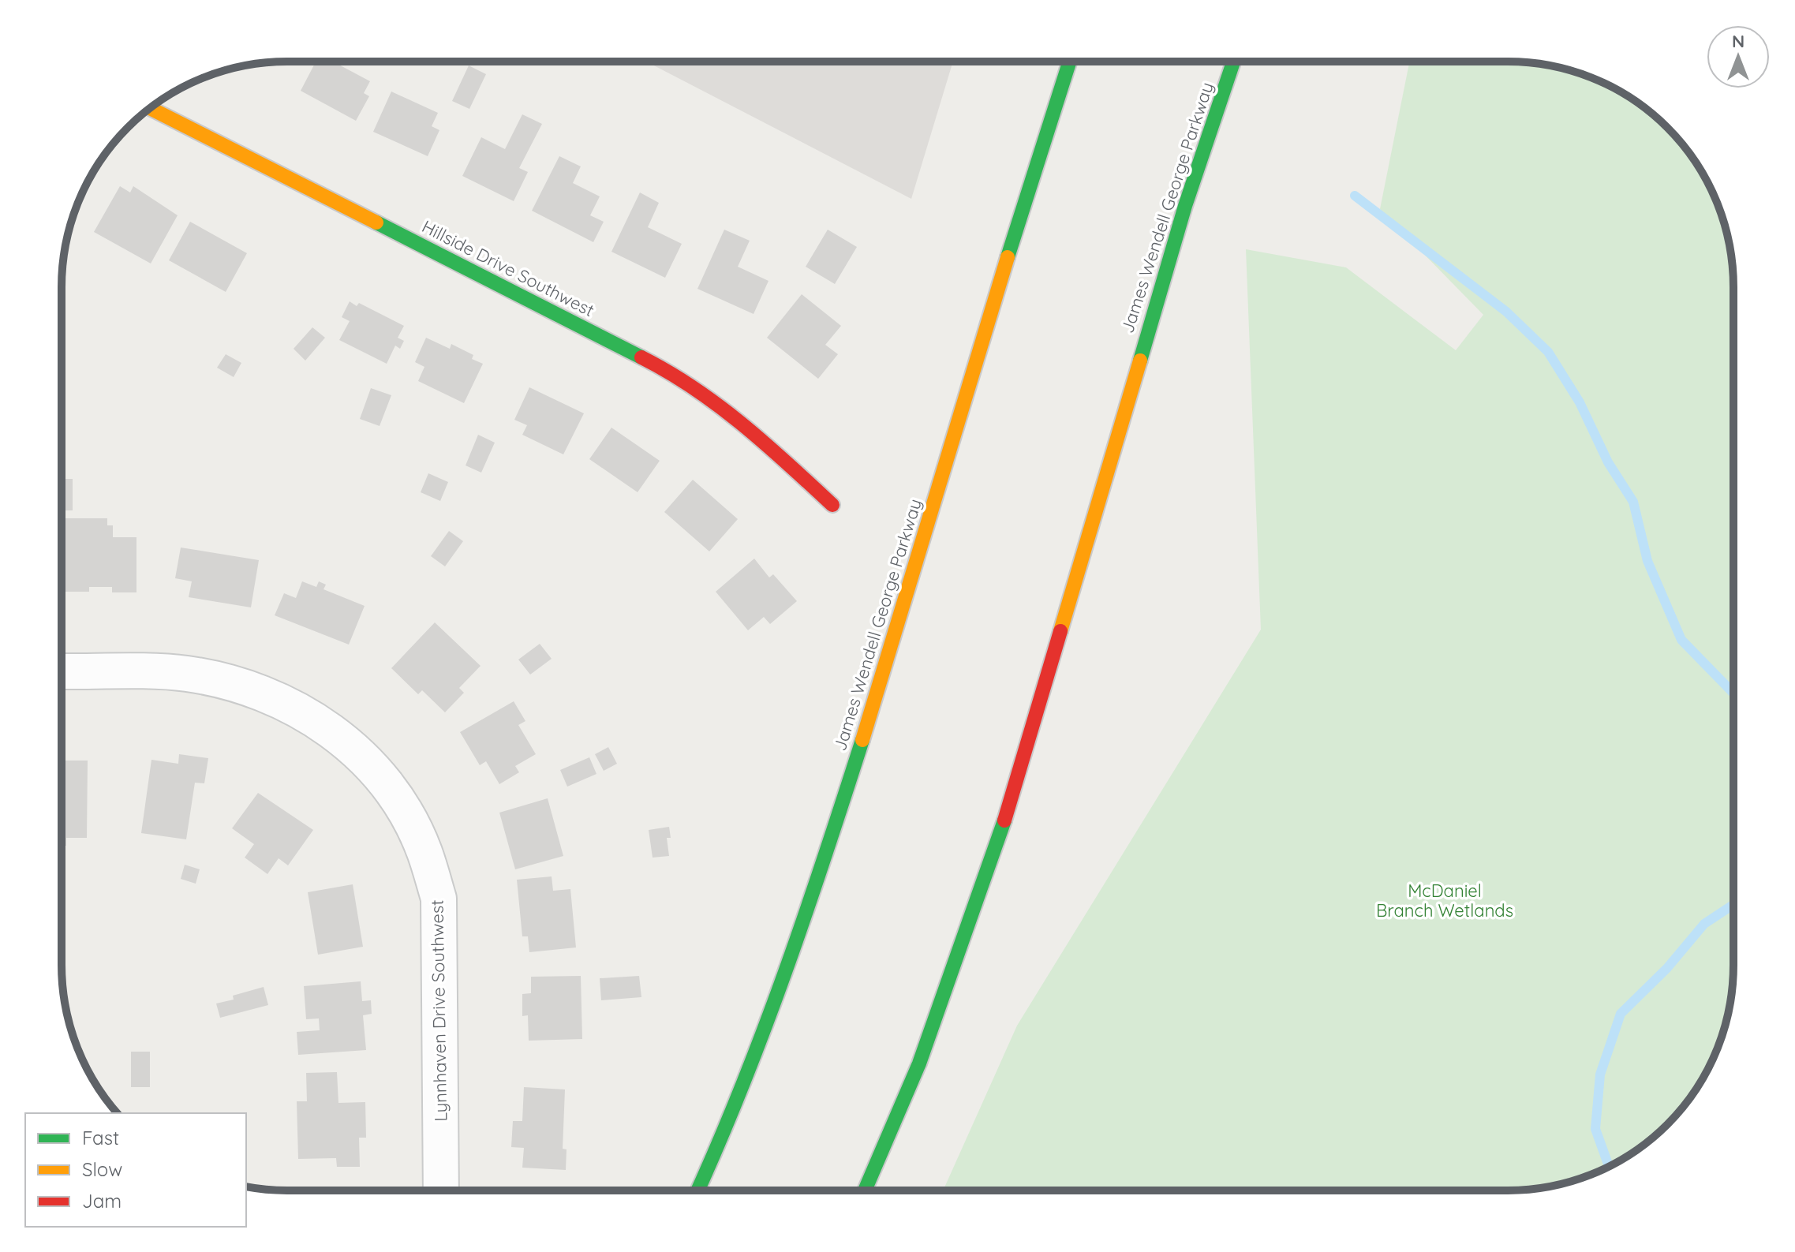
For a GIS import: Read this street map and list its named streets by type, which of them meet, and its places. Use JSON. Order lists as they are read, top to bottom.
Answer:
{
  "streets": {
    "main road": ["James Wendell George Parkway", "Hillside Drive Southwest"],
    "street": ["Lynnhaven Drive Southwest"]
  },
  "parks": ["McDaniel Branch Wetlands"],
  "legend": ["Fast", "Slow", "Jam"],
  "north": "top"
}
